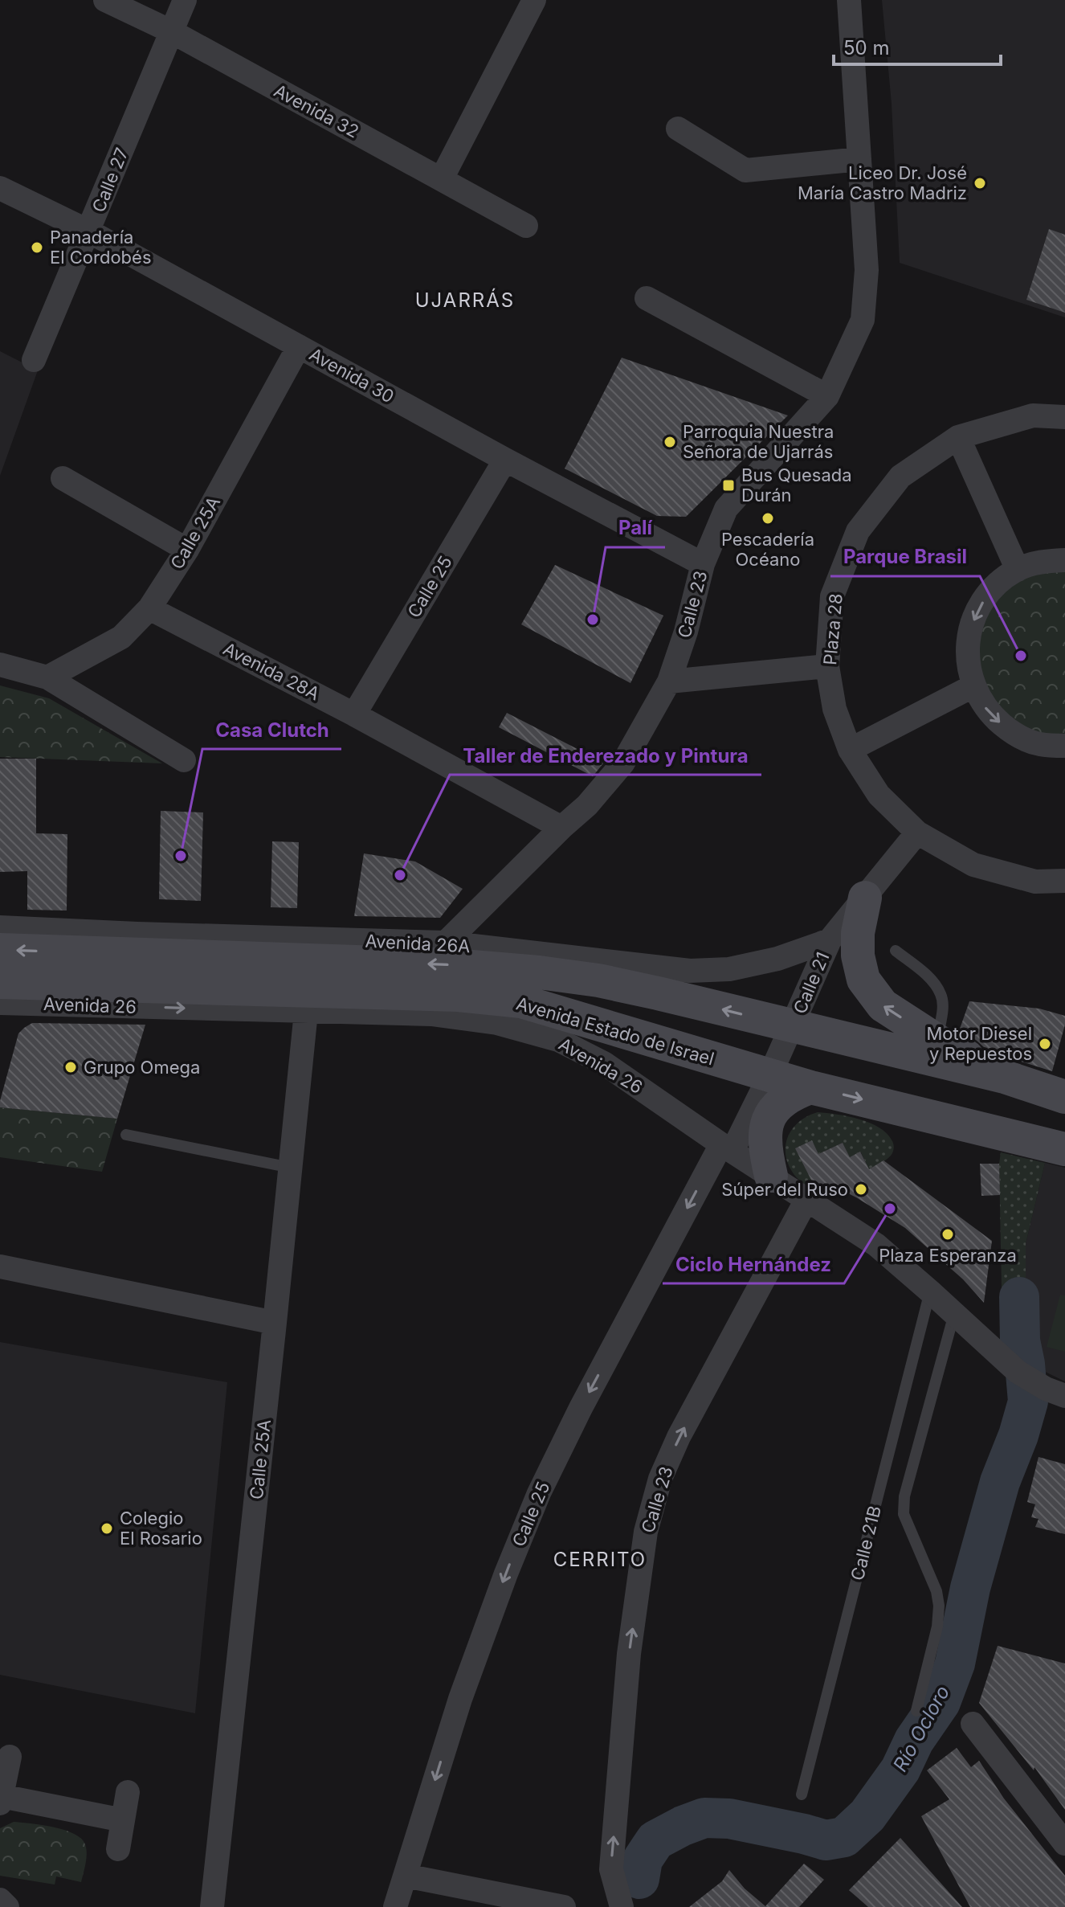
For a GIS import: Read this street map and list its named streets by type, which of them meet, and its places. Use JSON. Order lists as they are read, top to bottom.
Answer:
{
  "streets": {
    "main road": ["Avenida Estado de Israel"],
    "street": [
      "Avenida 32",
      "Calle 27",
      "Avenida 30",
      "Calle 25A",
      "Calle 25",
      "Calle 23",
      "Plaza 28",
      "Avenida 28A",
      "Avenida 26A",
      "Calle 21",
      "Avenida 26"
    ],
    "lane": ["Calle 21B"]
  },
  "crossings": [
    ["Avenida 32", "Calle 27"],
    ["Calle 27", "Avenida 30"],
    ["Avenida 30", "Calle 25A"],
    ["Avenida 30", "Calle 25"],
    ["Avenida 30", "Calle 23"],
    ["Calle 25A", "Avenida 28A"],
    ["Calle 25A", "Avenida 26"],
    ["Calle 25", "Avenida 28A"],
    ["Calle 25", "Calle 21"],
    ["Calle 25", "Avenida 26"],
    ["Calle 23", "Avenida 28A"],
    ["Calle 23", "Avenida 26A"],
    ["Calle 23", "Avenida 26"],
    ["Plaza 28", "Calle 21"],
    ["Avenida 26A", "Calle 21"],
    ["Calle 21", "Avenida 26"],
    ["Calle 21", "Avenida Estado de Israel"],
    ["Avenida 26", "Calle 21B"]
  ],
  "one_way": ["Calle 25", "Calle 23"],
  "districts": ["UJARRÁS", "CERRITO"],
  "water": ["Río Ocloro"],
  "places": {
    "other": [
      "Liceo Dr. José María Castro Madriz",
      "Panadería El Cordobés",
      "Parroquia Nuestra Señora de Ujarrás",
      "Pescadería Océano",
      "Palí",
      "Parque Brasil",
      "Casa Clutch",
      "Taller de Enderezado y Pintura",
      "Motor Diesel y Repuestos",
      "Grupo Omega",
      "Súper del Ruso",
      "Ciclo Hernández",
      "Plaza Esperanza",
      "Colegio El Rosario"
    ],
    "transit": ["Bus Quesada Durán"]
  },
  "scale_bar": "50 m"
}
